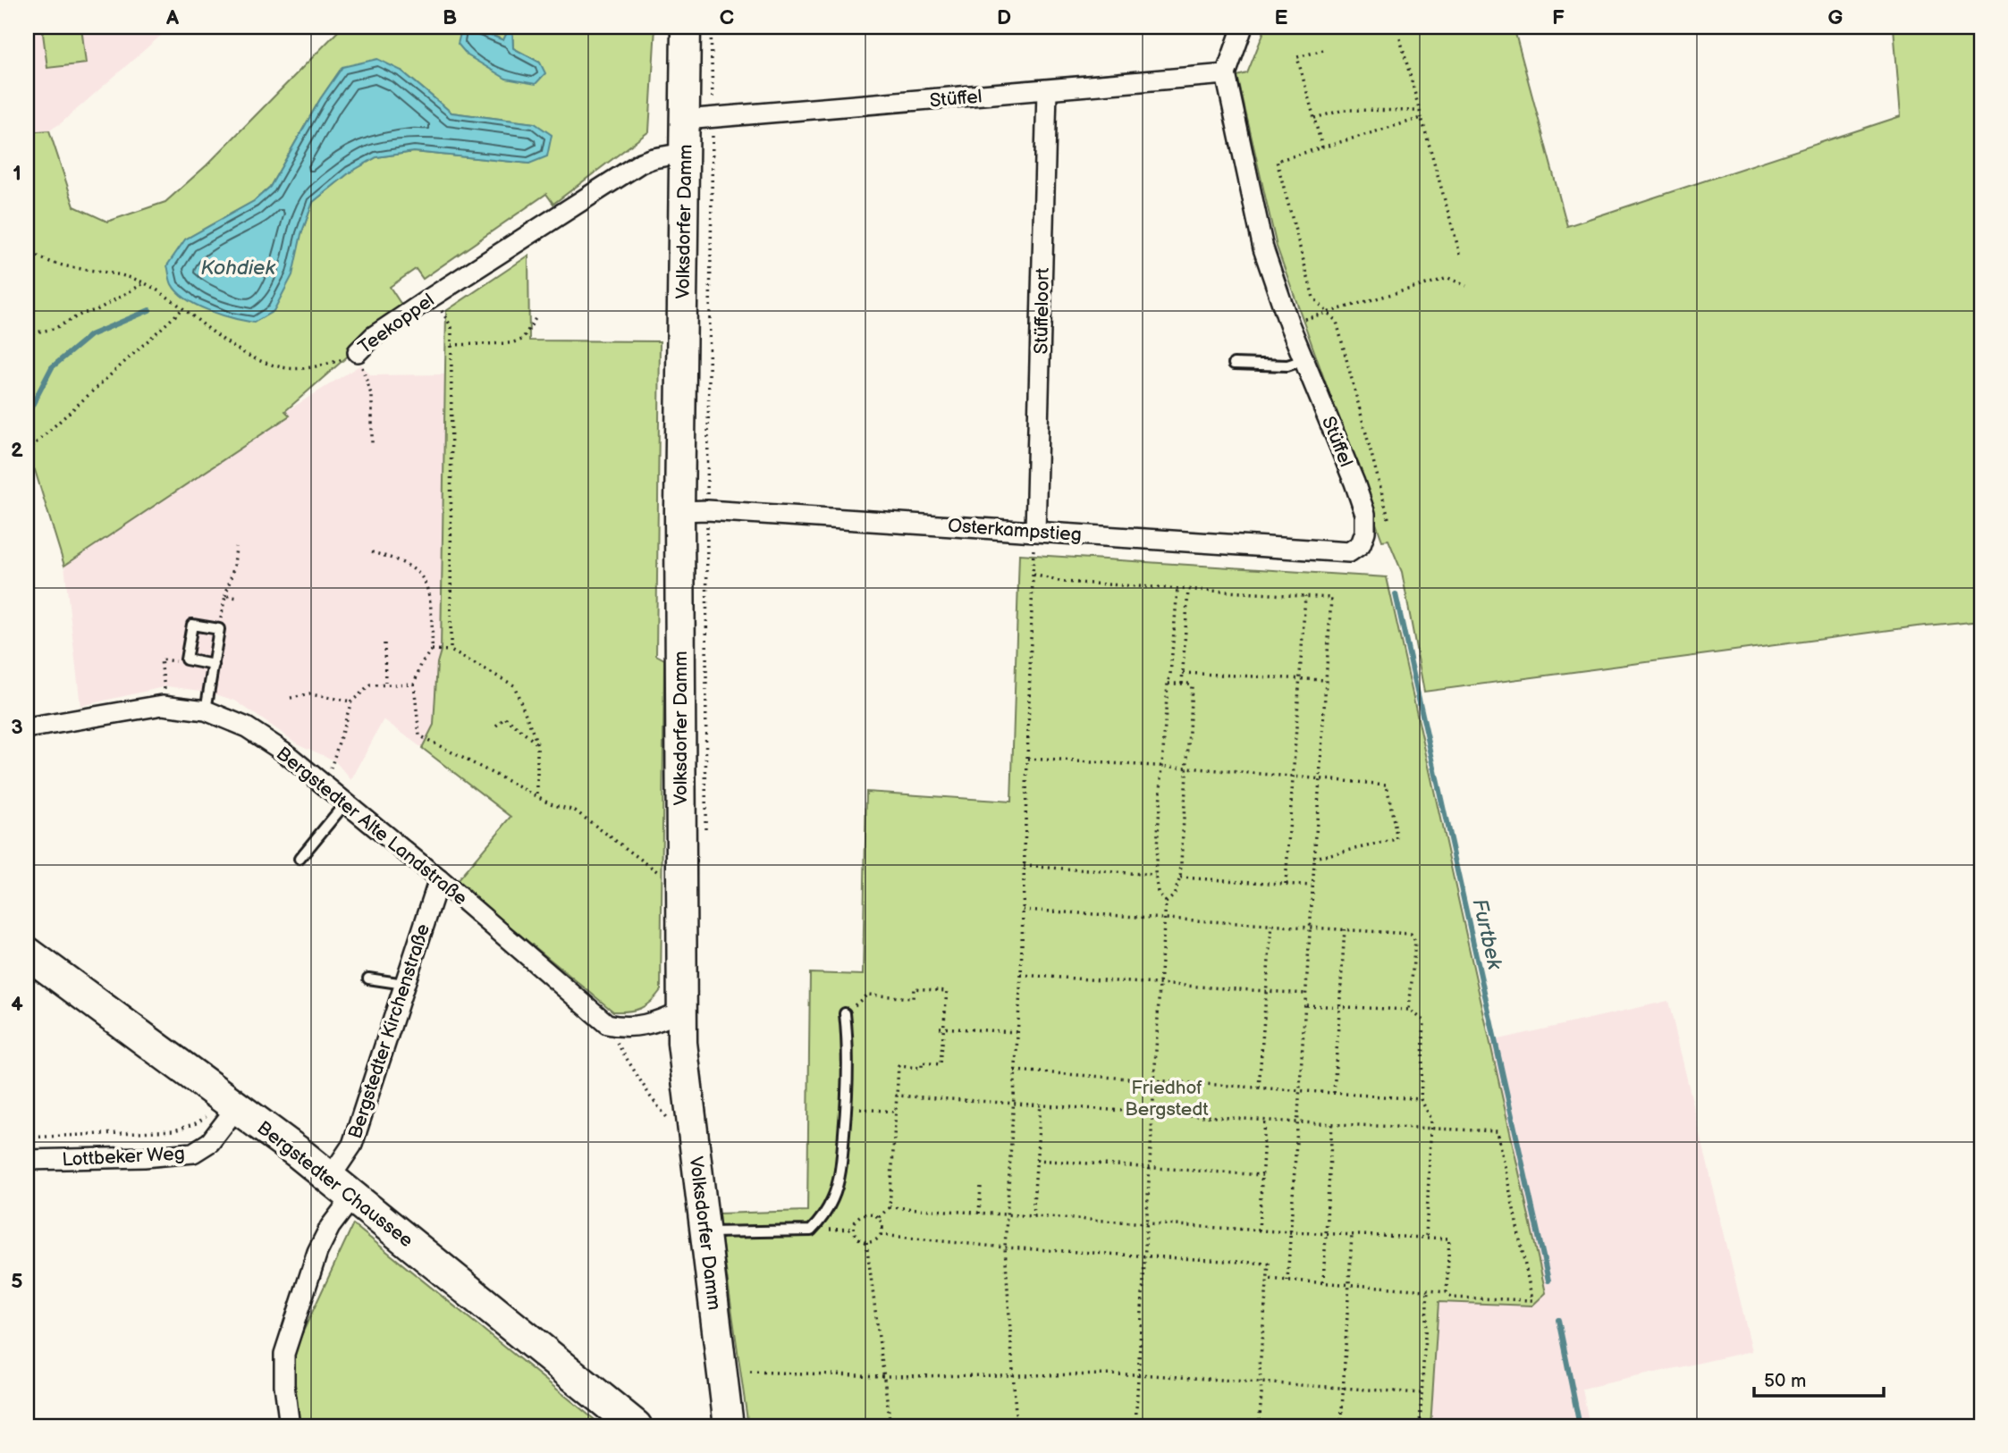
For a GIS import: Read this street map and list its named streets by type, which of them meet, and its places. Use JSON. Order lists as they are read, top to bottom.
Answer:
{
  "streets": {
    "main road": ["Volksdorfer Damm", "Bergstedter Chaussee"],
    "street": [
      "Stüffel",
      "Stüffeloort",
      "Teekoppel",
      "Osterkampstieg",
      "Bergstedter Alte Landstraße",
      "Bergstedter Kirchenstraße",
      "Lottbeker Weg"
    ]
  },
  "crossings": [
    ["Stüffel", "Volksdorfer Damm"],
    ["Stüffel", "Stüffeloort"],
    ["Stüffel", "Osterkampstieg"],
    ["Volksdorfer Damm", "Teekoppel"],
    ["Volksdorfer Damm", "Osterkampstieg"],
    ["Stüffeloort", "Osterkampstieg"],
    ["Bergstedter Alte Landstraße", "Bergstedter Kirchenstraße"],
    ["Bergstedter Kirchenstraße", "Bergstedter Chaussee"],
    ["Lottbeker Weg", "Bergstedter Chaussee"]
  ],
  "water": ["Kohdiek", "Furtbek"],
  "parks": ["Friedhof Bergstedt"],
  "scale_bar": "50 m",
  "grid": {
    "columns": [
      "A",
      "B",
      "C",
      "D",
      "E",
      "F",
      "G"
    ],
    "rows": [
      "1",
      "2",
      "3",
      "4",
      "5"
    ]
  }
}
